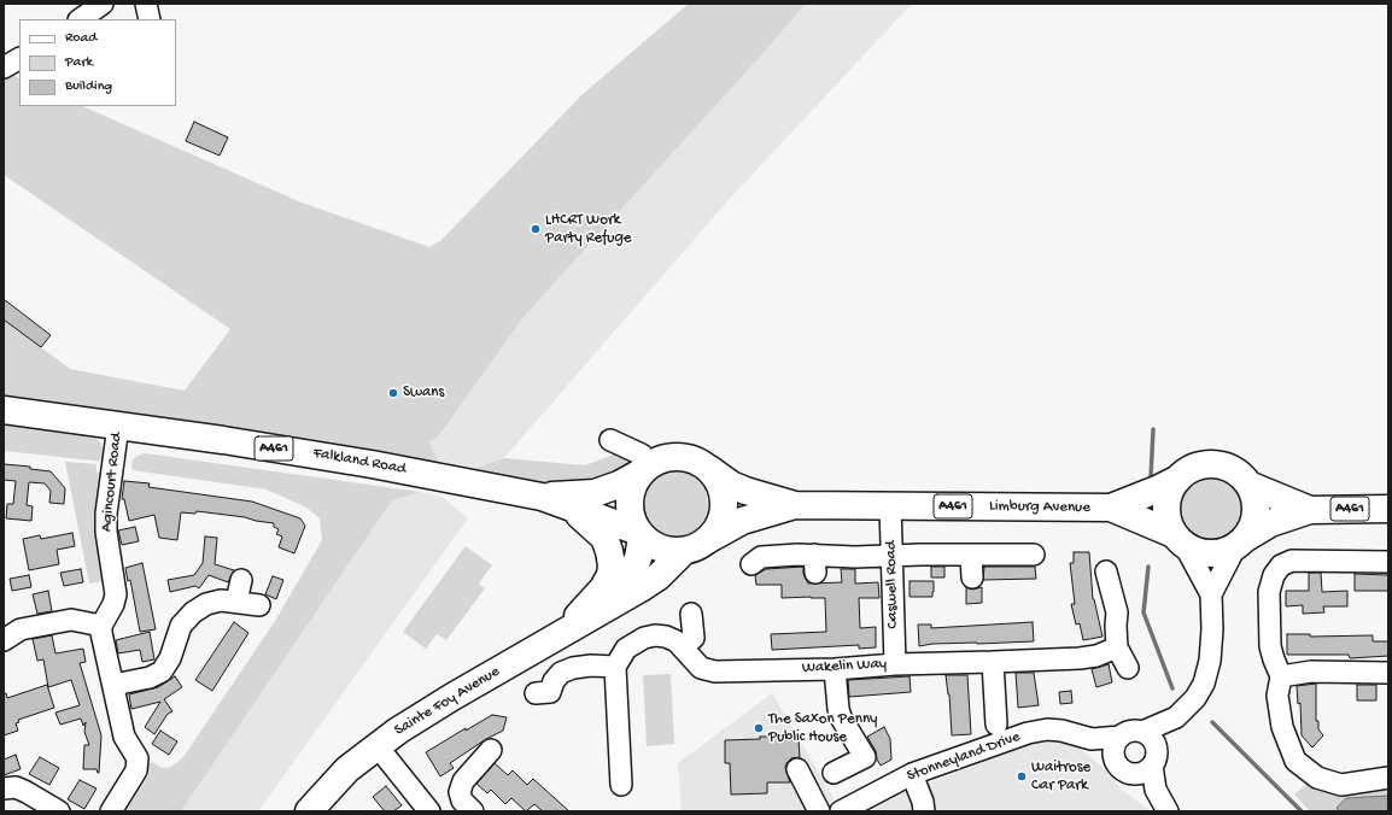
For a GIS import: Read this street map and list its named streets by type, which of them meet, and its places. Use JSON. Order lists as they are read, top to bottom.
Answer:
{
  "streets": {
    "main road": [
      "A461",
      "Falkland Road",
      "Limburg Avenue",
      "Sainte Foy Avenue"
    ],
    "street": [
      "Agincourt Road",
      "Caswell Road",
      "Wakelin Way",
      "Stonneyland Drive"
    ]
  },
  "crossings": [
    ["A461", "Falkland Road"],
    ["A461", "Limburg Avenue"],
    ["A461", "Sainte Foy Avenue"],
    ["Falkland Road", "Agincourt Road"],
    ["Falkland Road", "Limburg Avenue"],
    ["Falkland Road", "Sainte Foy Avenue"],
    ["Limburg Avenue", "Caswell Road"],
    ["Limburg Avenue", "Sainte Foy Avenue"],
    ["Caswell Road", "Wakelin Way"]
  ],
  "places": [
    "LHCRT Work Party Refuge",
    "Swans",
    "The Saxon Penny Public House",
    "Waitrose Car Park"
  ],
  "legend": ["Road", "Park", "Building"]
}
